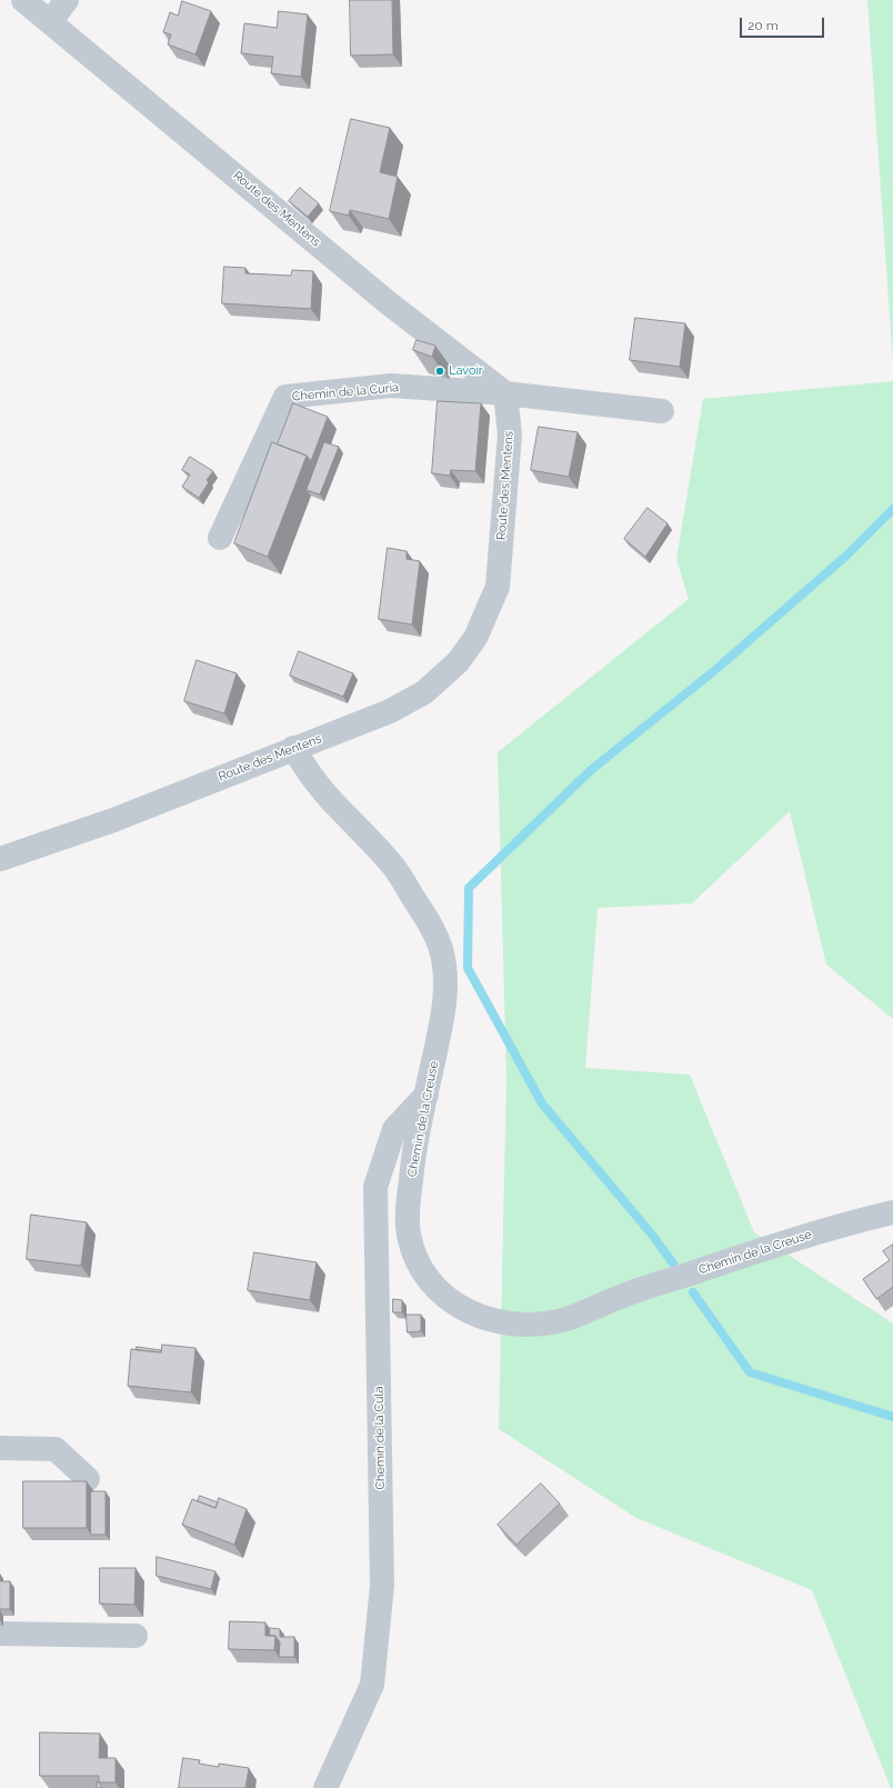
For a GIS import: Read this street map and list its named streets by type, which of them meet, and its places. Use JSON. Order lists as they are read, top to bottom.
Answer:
{
  "streets": {
    "street": [
      "Route des Mentens",
      "Chemin de la Curia",
      "Chemin de la Creuse",
      "Chemin de la Cula"
    ]
  },
  "crossings": [
    ["Route des Mentens", "Chemin de la Curia"],
    ["Route des Mentens", "Chemin de la Creuse"],
    ["Chemin de la Creuse", "Chemin de la Cula"]
  ],
  "places": ["Lavoir"],
  "scale_bar": "20 m"
}
